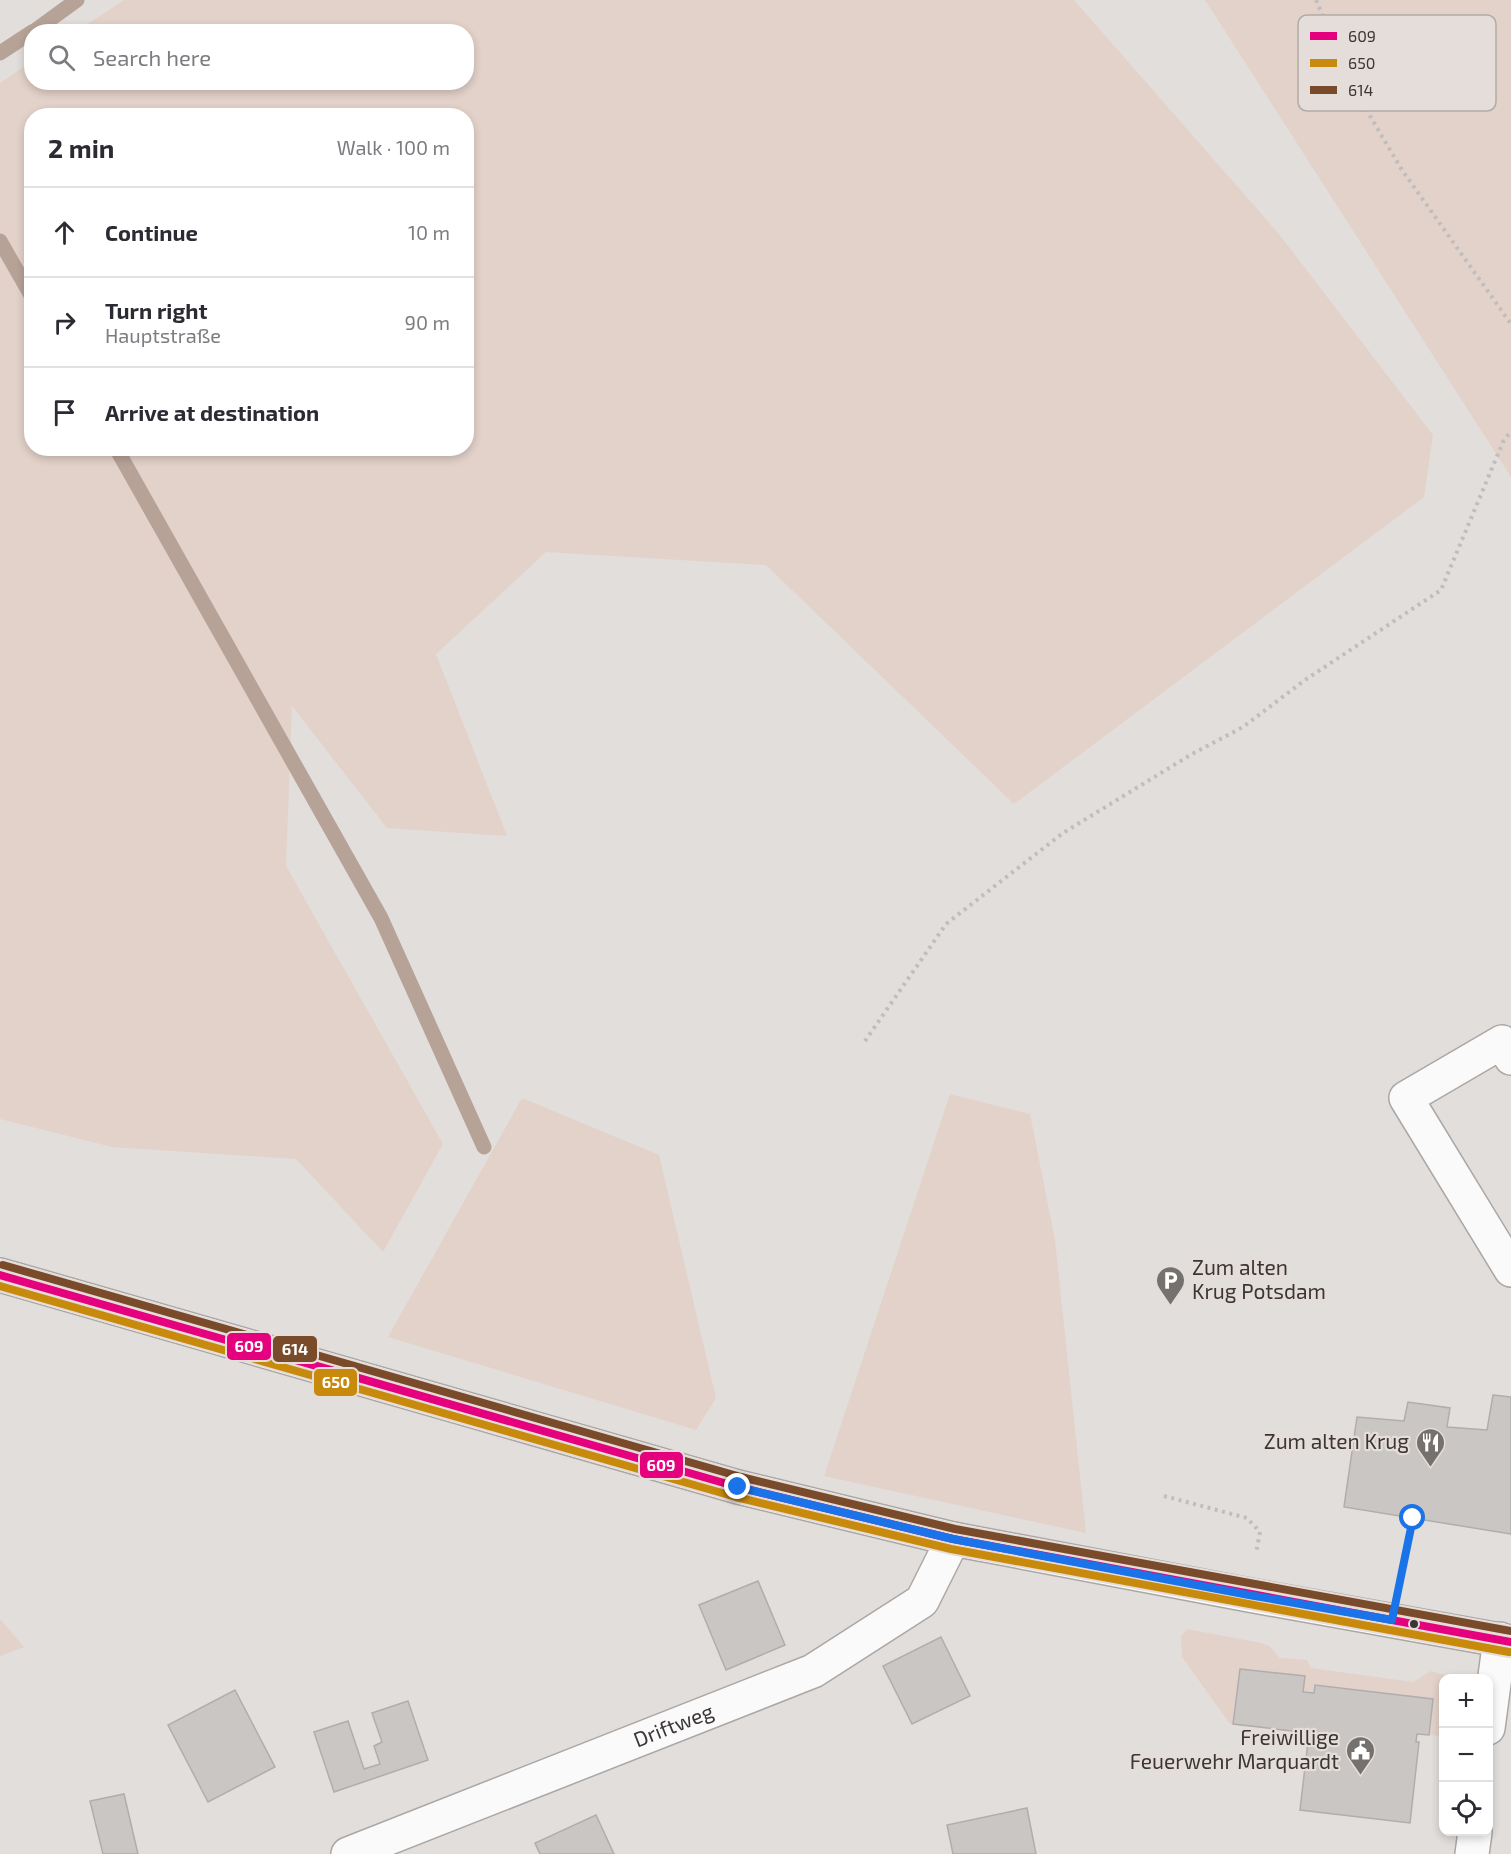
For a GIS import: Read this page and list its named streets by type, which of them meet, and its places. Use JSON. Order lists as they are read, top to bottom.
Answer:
{
  "streets": {
    "street": ["Driftweg"]
  },
  "places": {
    "parking": ["Zum alten Krug Potsdam"],
    "restaurant": ["Zum alten Krug"],
    "public building": ["Freiwillige Feuerwehr Marquardt"]
  },
  "lines": ["transit line 614", "transit line 609", "transit line 650"],
  "legend": ["609", "650", "614"],
  "page": {
    "search": "Search here",
    "heading": ["2 min", "Walk · 100 m"],
    "list": [
      ["Continue", "10 m"],
      ["Turn right", "Hauptstraße", "90 m"],
      "Arrive at destination"
    ],
    "map_buttons": ["+", "−"]
  }
}
